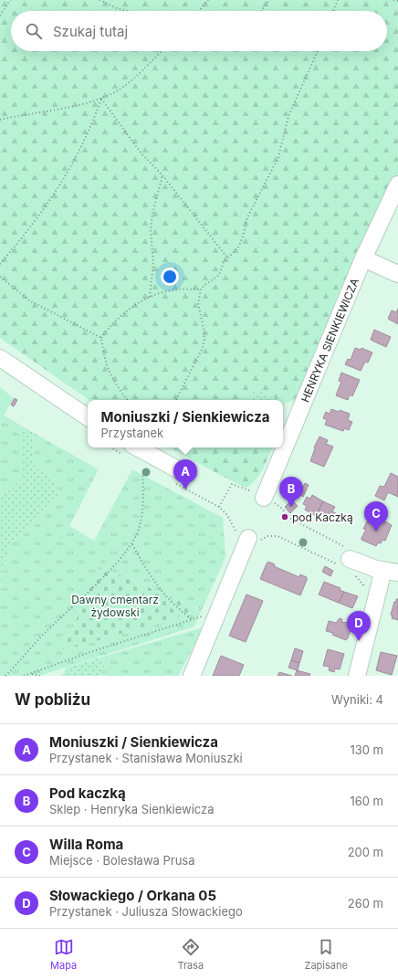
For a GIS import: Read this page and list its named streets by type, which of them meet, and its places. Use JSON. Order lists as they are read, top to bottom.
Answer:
{
  "streets": {
    "street": ["HENRYKA SIENKIEWICZA"]
  },
  "parks": ["Dawny cmentarz żydowski"],
  "places": ["pod Kaczką"],
  "page": {
    "search": "Szukaj tutaj",
    "popup": ["Moniuszki / Sienkiewicza", "Przystanek"],
    "pins": [
      "A",
      "B",
      "C",
      "D"
    ],
    "heading": ["W pobliżu", "Wyniki: 4"],
    "list": [
      {
        "mark": "A",
        "name": "Moniuszki / Sienkiewicza",
        "note": "Przystanek · Stanisława Moniuszki",
        "value": "130 m"
      },
      {
        "mark": "B",
        "name": "Pod kaczką",
        "note": "Sklep · Henryka Sienkiewicza",
        "value": "160 m"
      },
      {
        "mark": "C",
        "name": "Willa Roma",
        "note": "Miejsce · Bolesława Prusa",
        "value": "200 m"
      },
      {
        "mark": "D",
        "name": "Słowackiego / Orkana 05",
        "note": "Przystanek · Juliusza Słowackiego",
        "value": "260 m"
      }
    ],
    "nav": ["Mapa", "Trasa", "Zapisane"]
  }
}
